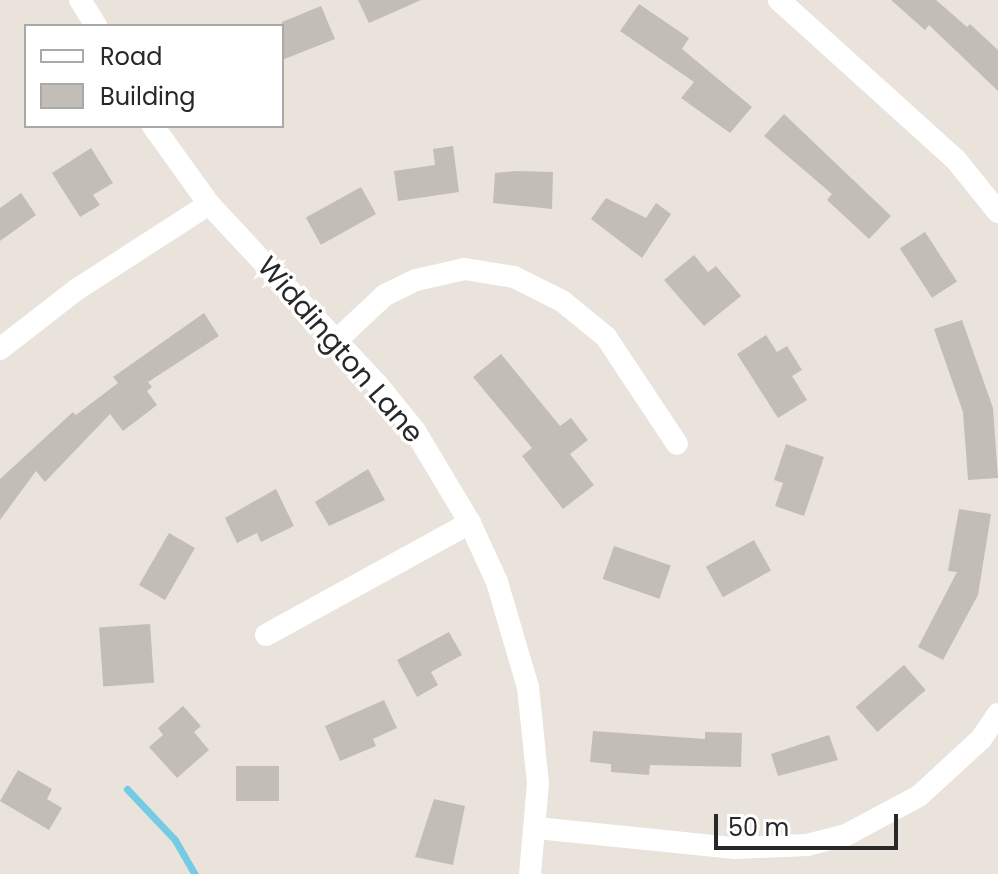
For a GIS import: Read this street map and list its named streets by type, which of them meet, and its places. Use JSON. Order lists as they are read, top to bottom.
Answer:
{
  "streets": {
    "street": ["Widdington Lane"]
  },
  "legend": ["Road", "Building"],
  "scale_bar": "50 m"
}
